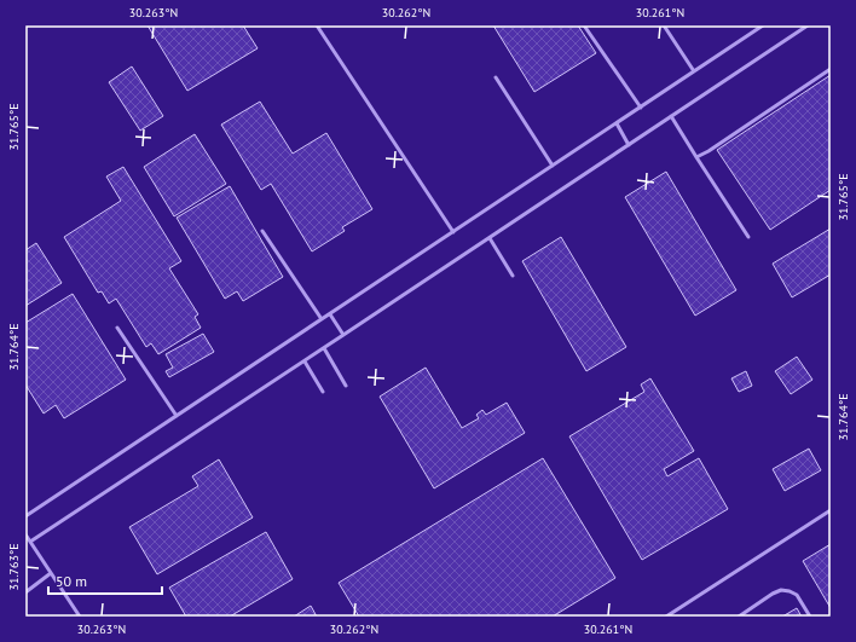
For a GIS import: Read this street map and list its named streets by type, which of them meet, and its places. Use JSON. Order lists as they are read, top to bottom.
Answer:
{
  "scale_bar": "50 m",
  "coordinates": [
    "30.263°N",
    "30.262°N",
    "30.261°N",
    "31.765°E",
    "31.764°E",
    "31.763°E"
  ]
}
